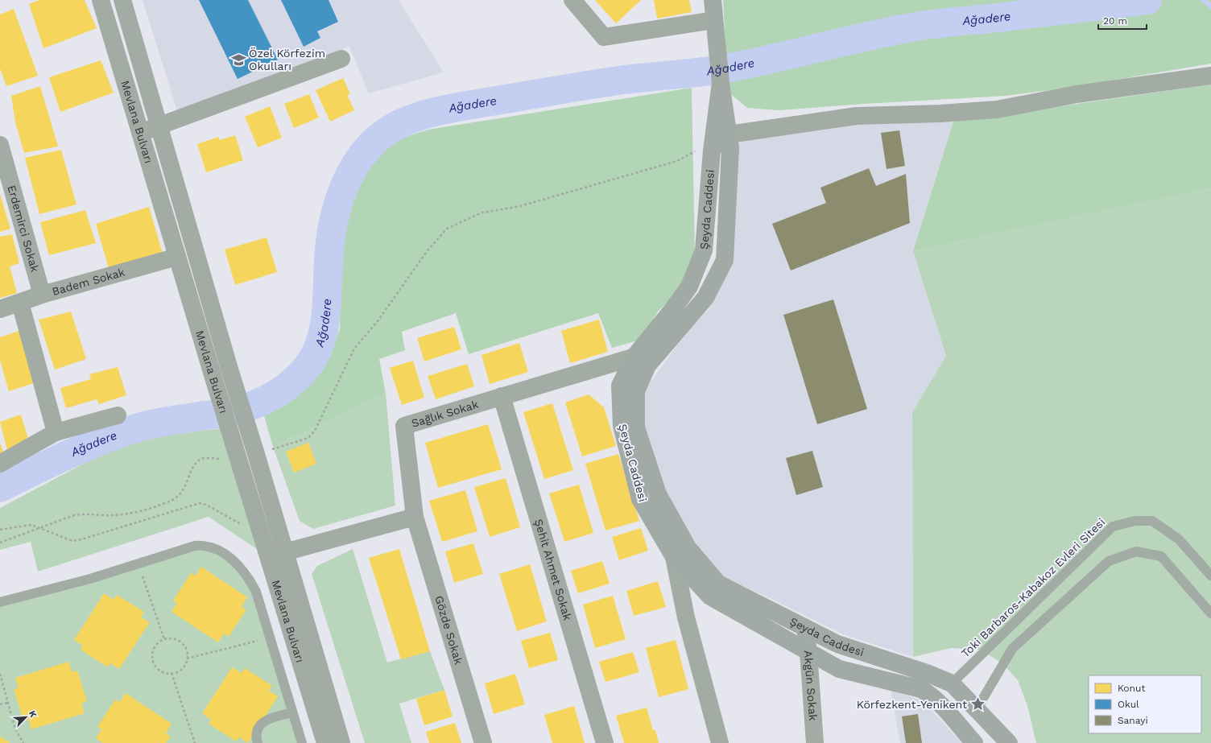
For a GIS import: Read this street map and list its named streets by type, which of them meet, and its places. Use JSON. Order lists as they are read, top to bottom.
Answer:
{
  "streets": {
    "main road": ["Şeyda Caddesi"],
    "street": [
      "Mevlana Bulvarı",
      "Erdemirci Sokak",
      "Badem Sokak",
      "Sağlık Sokak",
      "Şehit Ahmet Sokak",
      "Gözde Sokak",
      "Akgün Sokak"
    ],
    "lane": ["Toki Barbaros-Kabakoz Evleri Sitesi"]
  },
  "crossings": [
    ["Mevlana Bulvarı", "Badem Sokak"],
    ["Şeyda Caddesi", "Sağlık Sokak"],
    ["Şeyda Caddesi", "Toki Barbaros-Kabakoz Evleri Sitesi"],
    ["Şeyda Caddesi", "Akgün Sokak"],
    ["Erdemirci Sokak", "Badem Sokak"],
    ["Sağlık Sokak", "Şehit Ahmet Sokak"],
    ["Sağlık Sokak", "Gözde Sokak"]
  ],
  "water": ["Ağadere"],
  "places": {
    "school or university": ["Özel Körfezim Okulları"],
    "place": ["Körfezkent-Yenikent"]
  },
  "legend": ["Konut", "Okul", "Sanayi"],
  "scale_bar": "20 m",
  "north": "top right"
}
